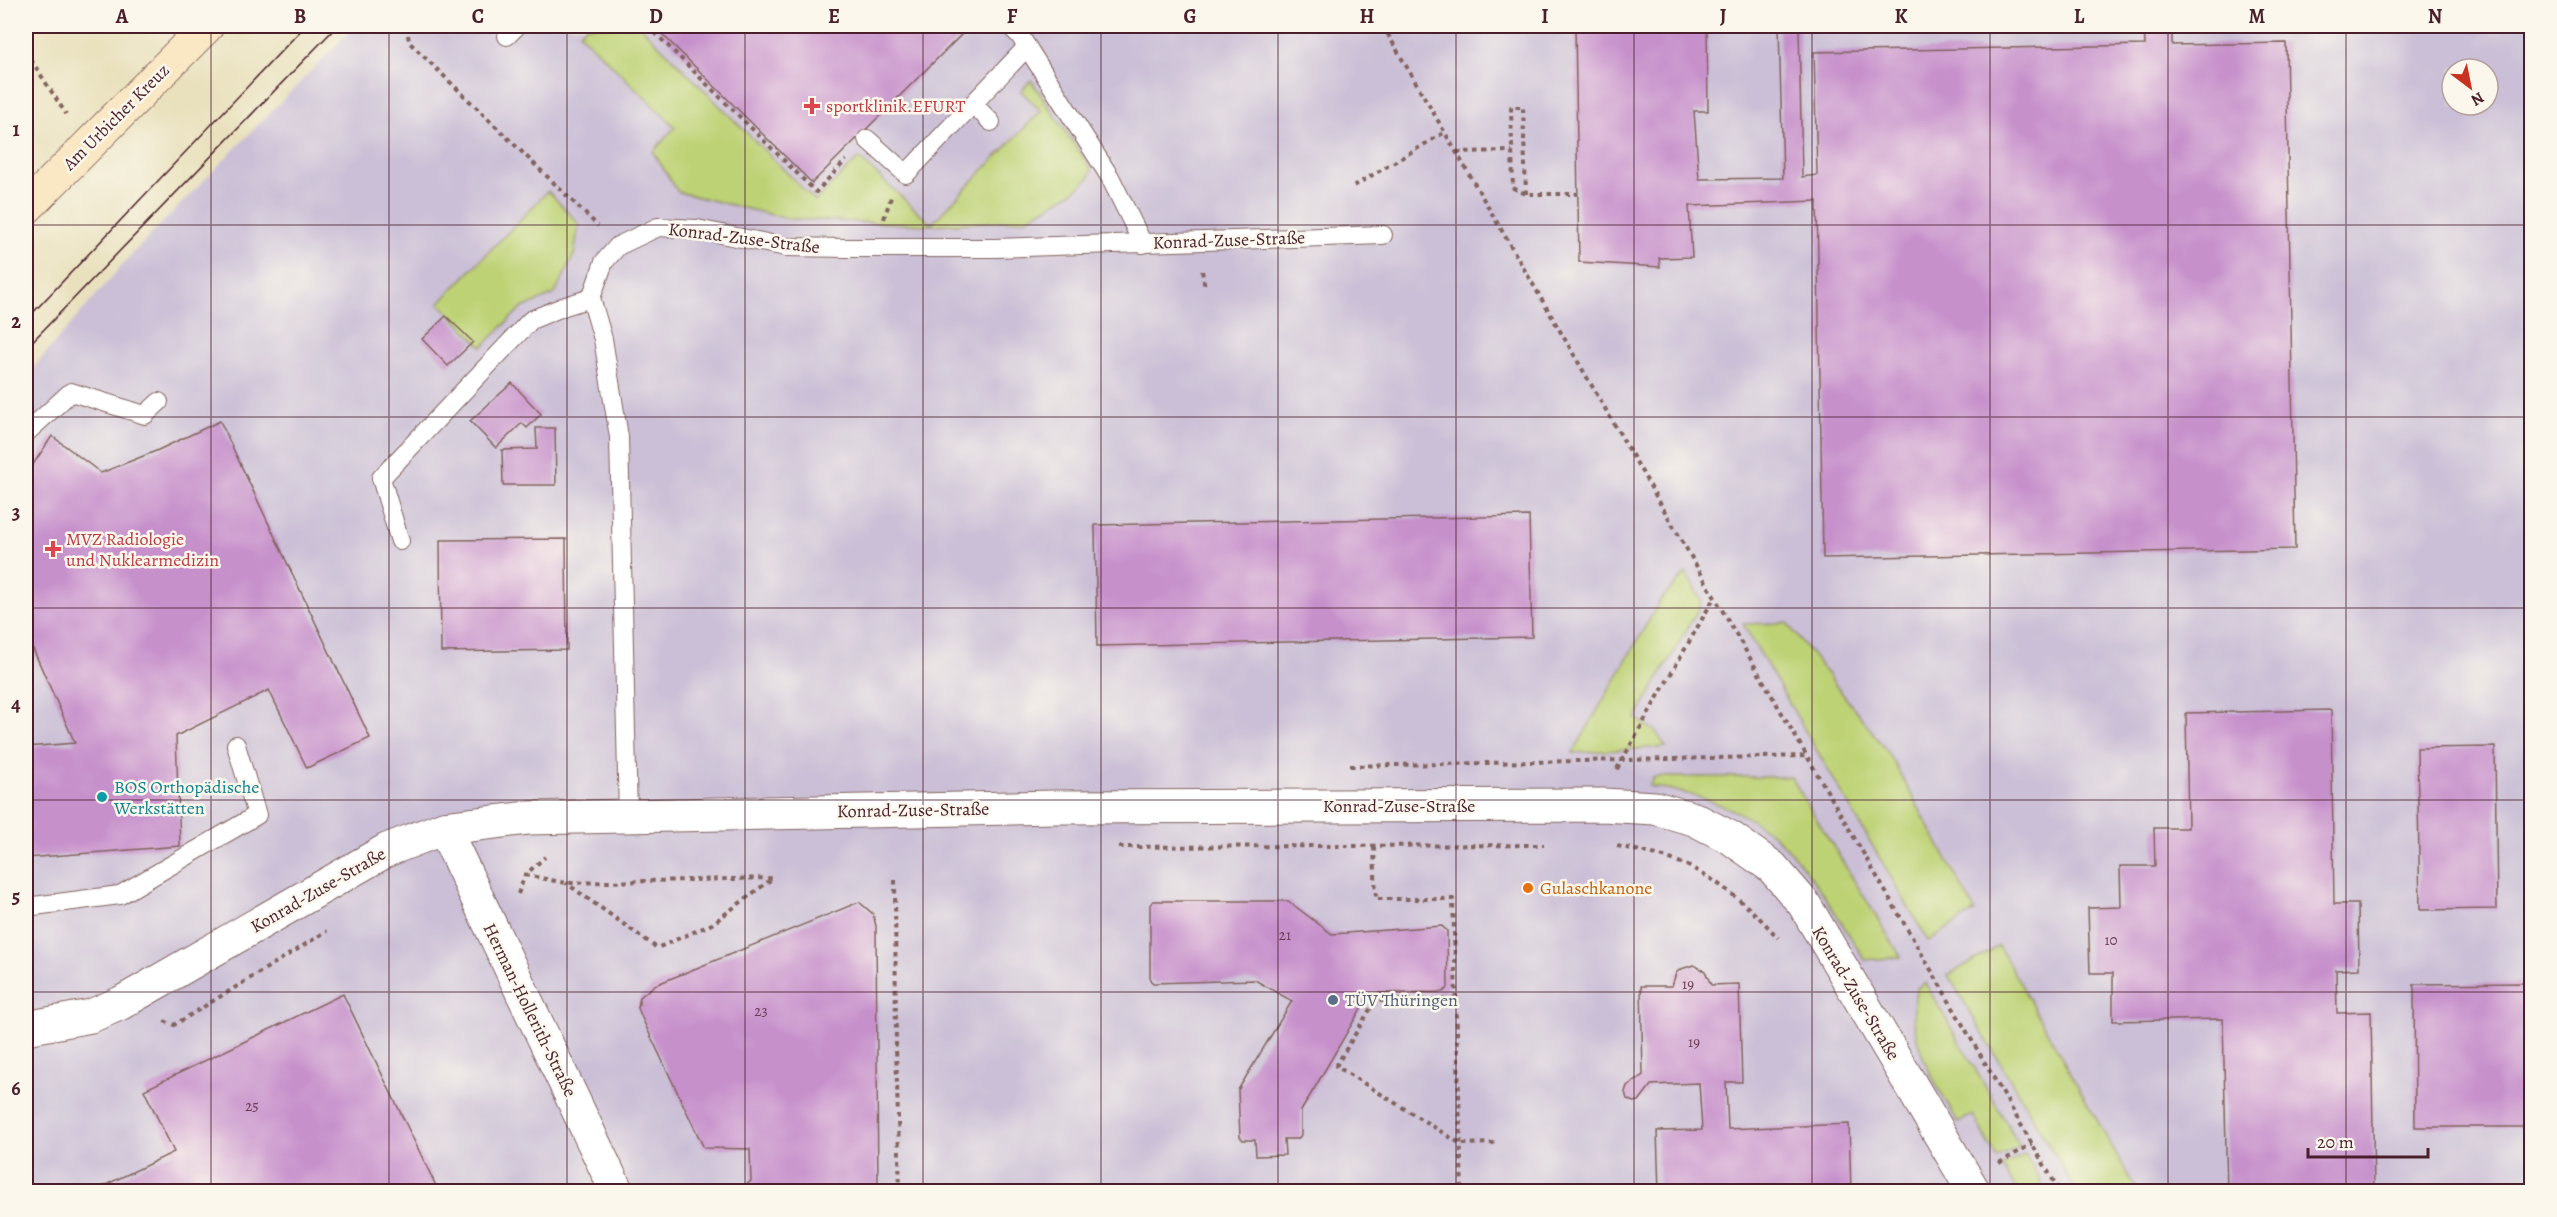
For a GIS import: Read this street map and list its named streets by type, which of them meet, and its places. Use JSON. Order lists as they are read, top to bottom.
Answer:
{
  "streets": {
    "main road": ["Am Urbicher Kreuz"],
    "street": ["Konrad-Zuse-Straße", "Herman-Hollerith-Straße"]
  },
  "crossings": [
    ["Konrad-Zuse-Straße", "Herman-Hollerith-Straße"]
  ],
  "places": {
    "health": ["sportklinik.EFURT", "MVZ Radiologie und Nuklearmedizin"],
    "other": ["BOS Orthopädische Werkstätten", "Gulaschkanone", "TÜV Thüringen"]
  },
  "house_numbers": [
    "21",
    "10",
    "19",
    "23",
    "19",
    "25"
  ],
  "scale_bar": "20 m",
  "north": "bottom right",
  "grid": {
    "columns": [
      "A",
      "B",
      "C",
      "D",
      "E",
      "F",
      "G",
      "H",
      "I",
      "J",
      "K",
      "L",
      "M",
      "N"
    ],
    "rows": [
      "1",
      "2",
      "3",
      "4",
      "5",
      "6"
    ]
  }
}
